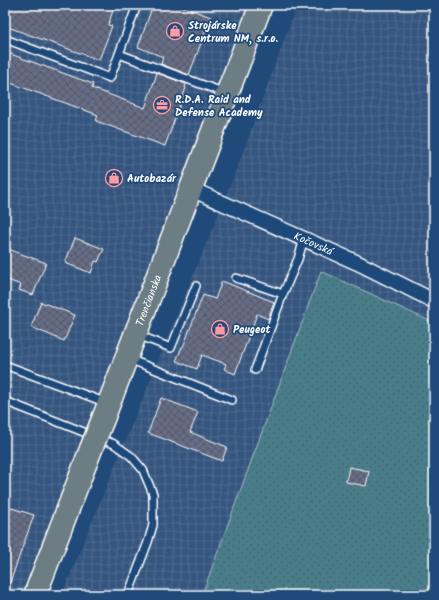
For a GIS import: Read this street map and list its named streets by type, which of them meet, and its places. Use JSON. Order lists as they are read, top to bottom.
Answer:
{
  "streets": {
    "main road": ["Trenčianska"],
    "street": ["Kočovská"]
  },
  "crossings": [
    ["Kočovská", "Trenčianska"]
  ],
  "places": {
    "shop": ["Strojárske Centrum NM, s.r.o.", "Autobazár", "Peugeot"],
    "office": ["R.D.A. Raid and Defense Academy"]
  }
}
